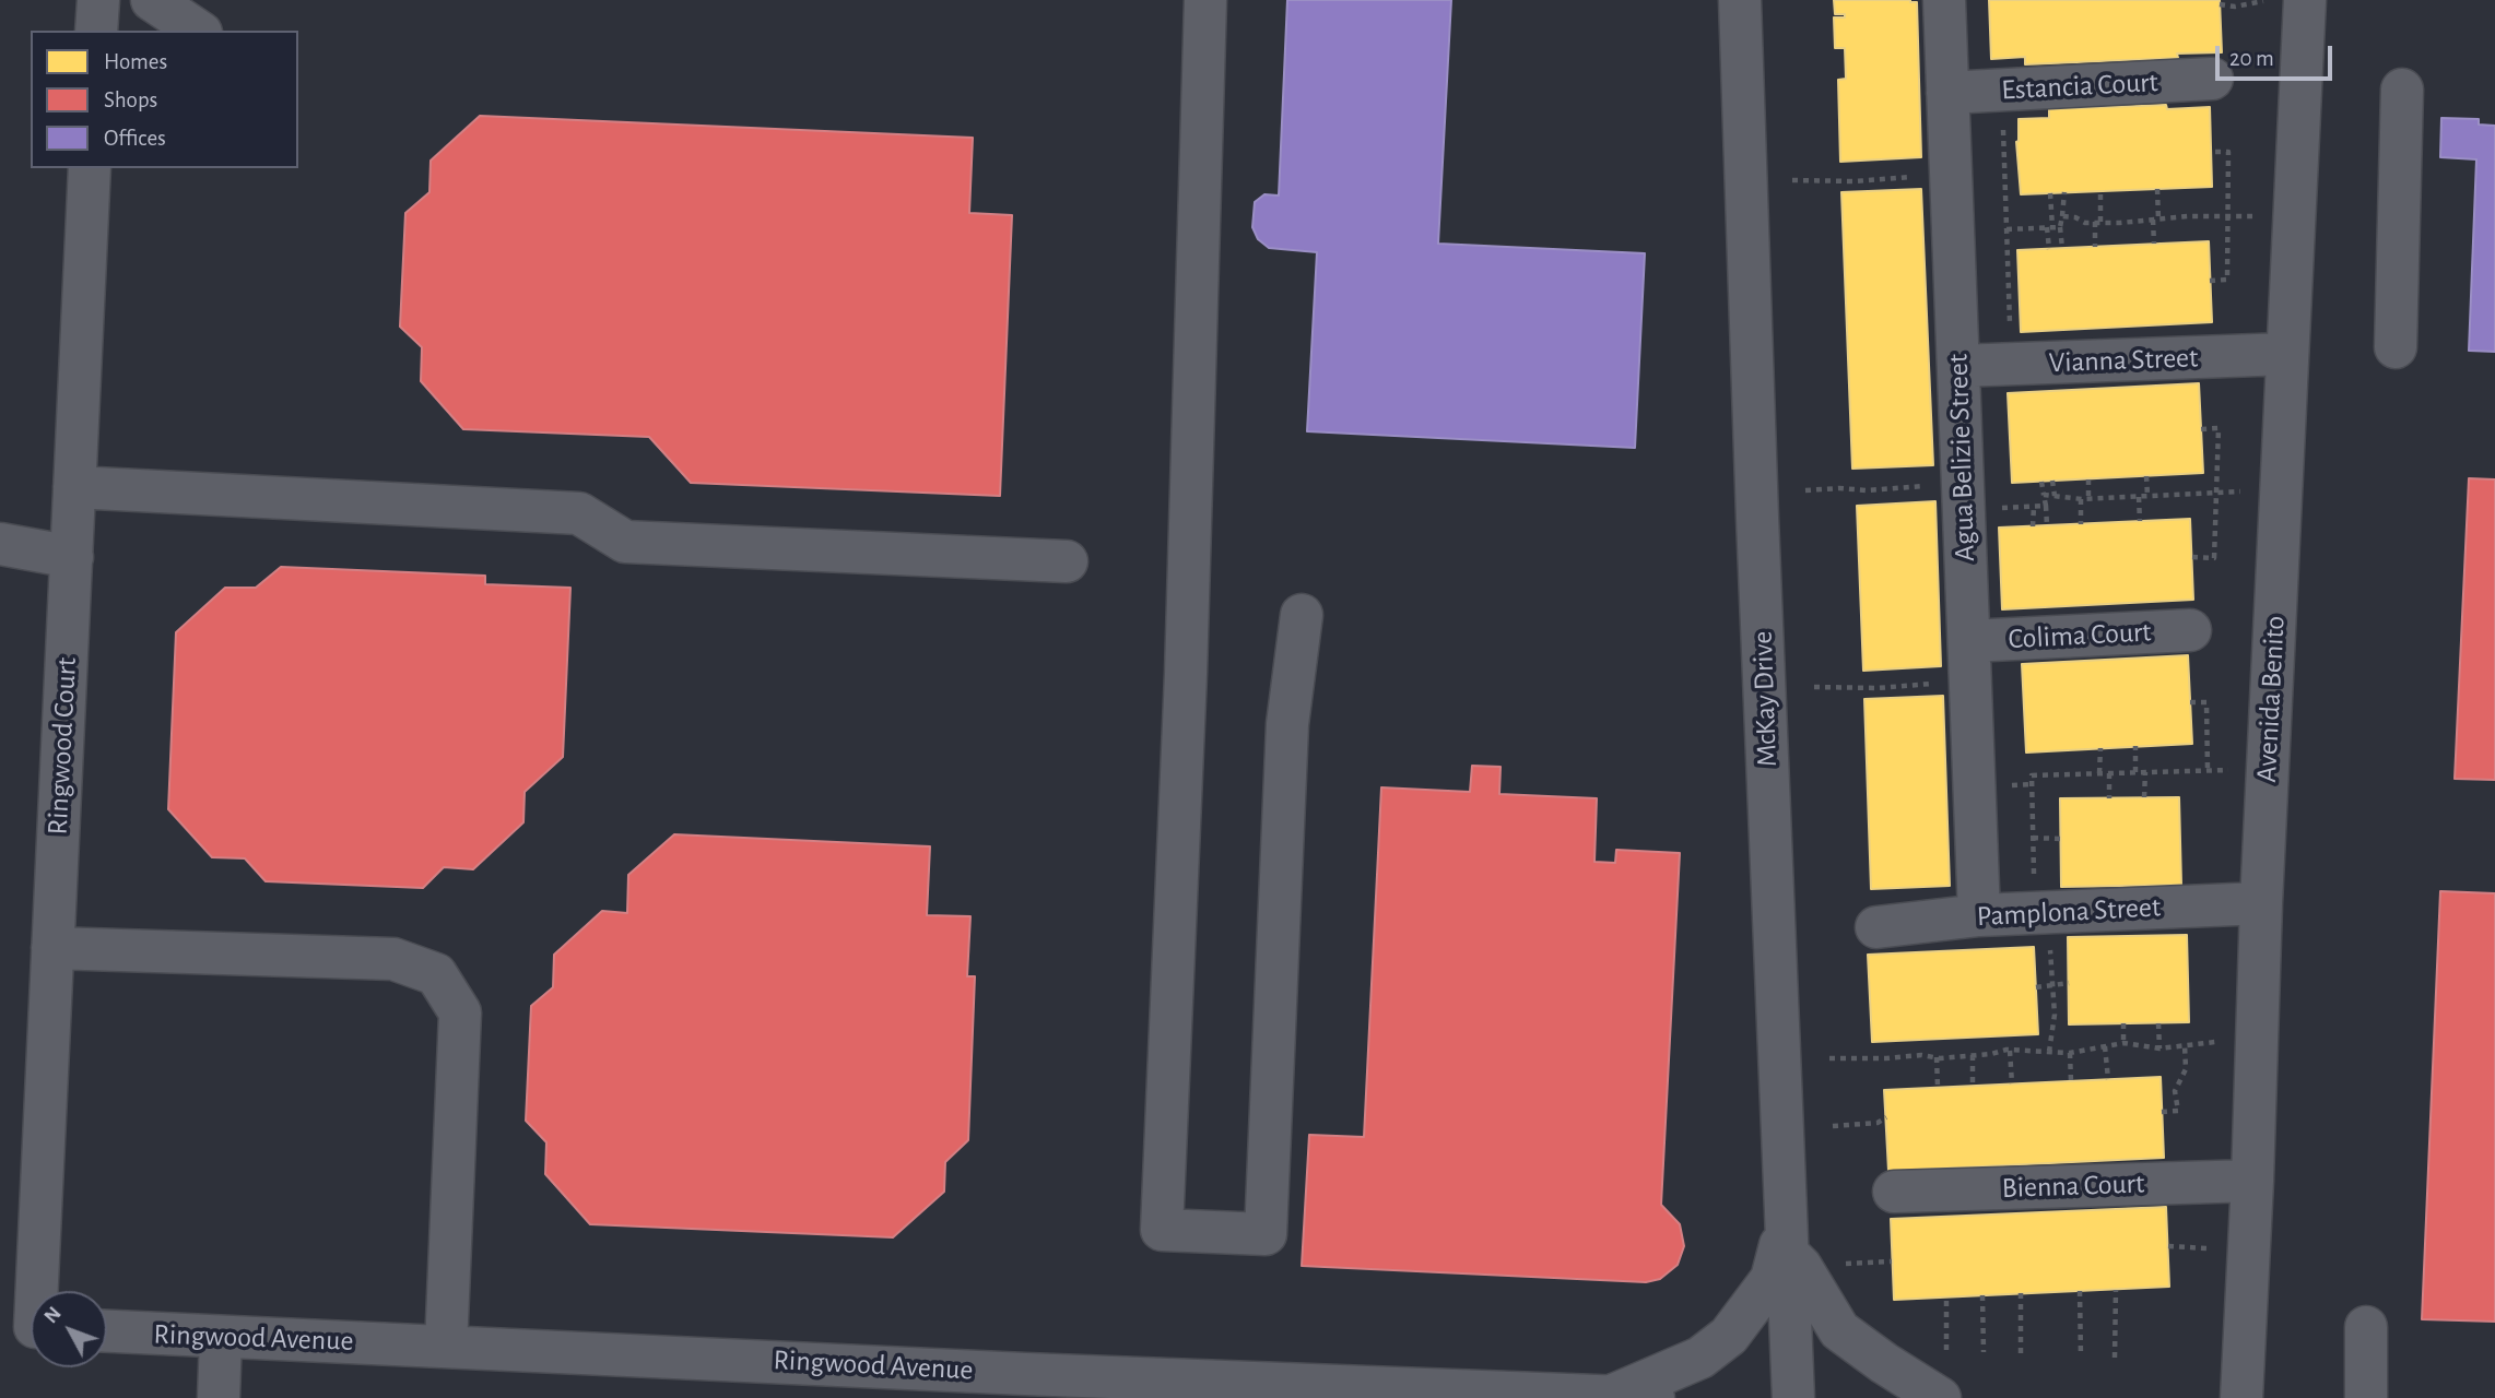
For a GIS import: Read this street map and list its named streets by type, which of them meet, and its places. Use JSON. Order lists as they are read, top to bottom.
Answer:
{
  "streets": {
    "street": [
      "Estancia Court",
      "Vianna Street",
      "Agua Belizie Street",
      "Colima Court",
      "McKay Drive",
      "Avenida Benito",
      "Ringwood Court",
      "Pamplona Street",
      "Bienna Court",
      "Ringwood Avenue"
    ]
  },
  "crossings": [
    ["Estancia Court", "Agua Belizie Street"],
    ["Vianna Street", "Agua Belizie Street"],
    ["Vianna Street", "Avenida Benito"],
    ["Agua Belizie Street", "Colima Court"],
    ["Agua Belizie Street", "Pamplona Street"],
    ["Avenida Benito", "Pamplona Street"],
    ["Avenida Benito", "Bienna Court"]
  ],
  "legend": ["Homes", "Shops", "Offices"],
  "scale_bar": "20 m",
  "north": "top left"
}
